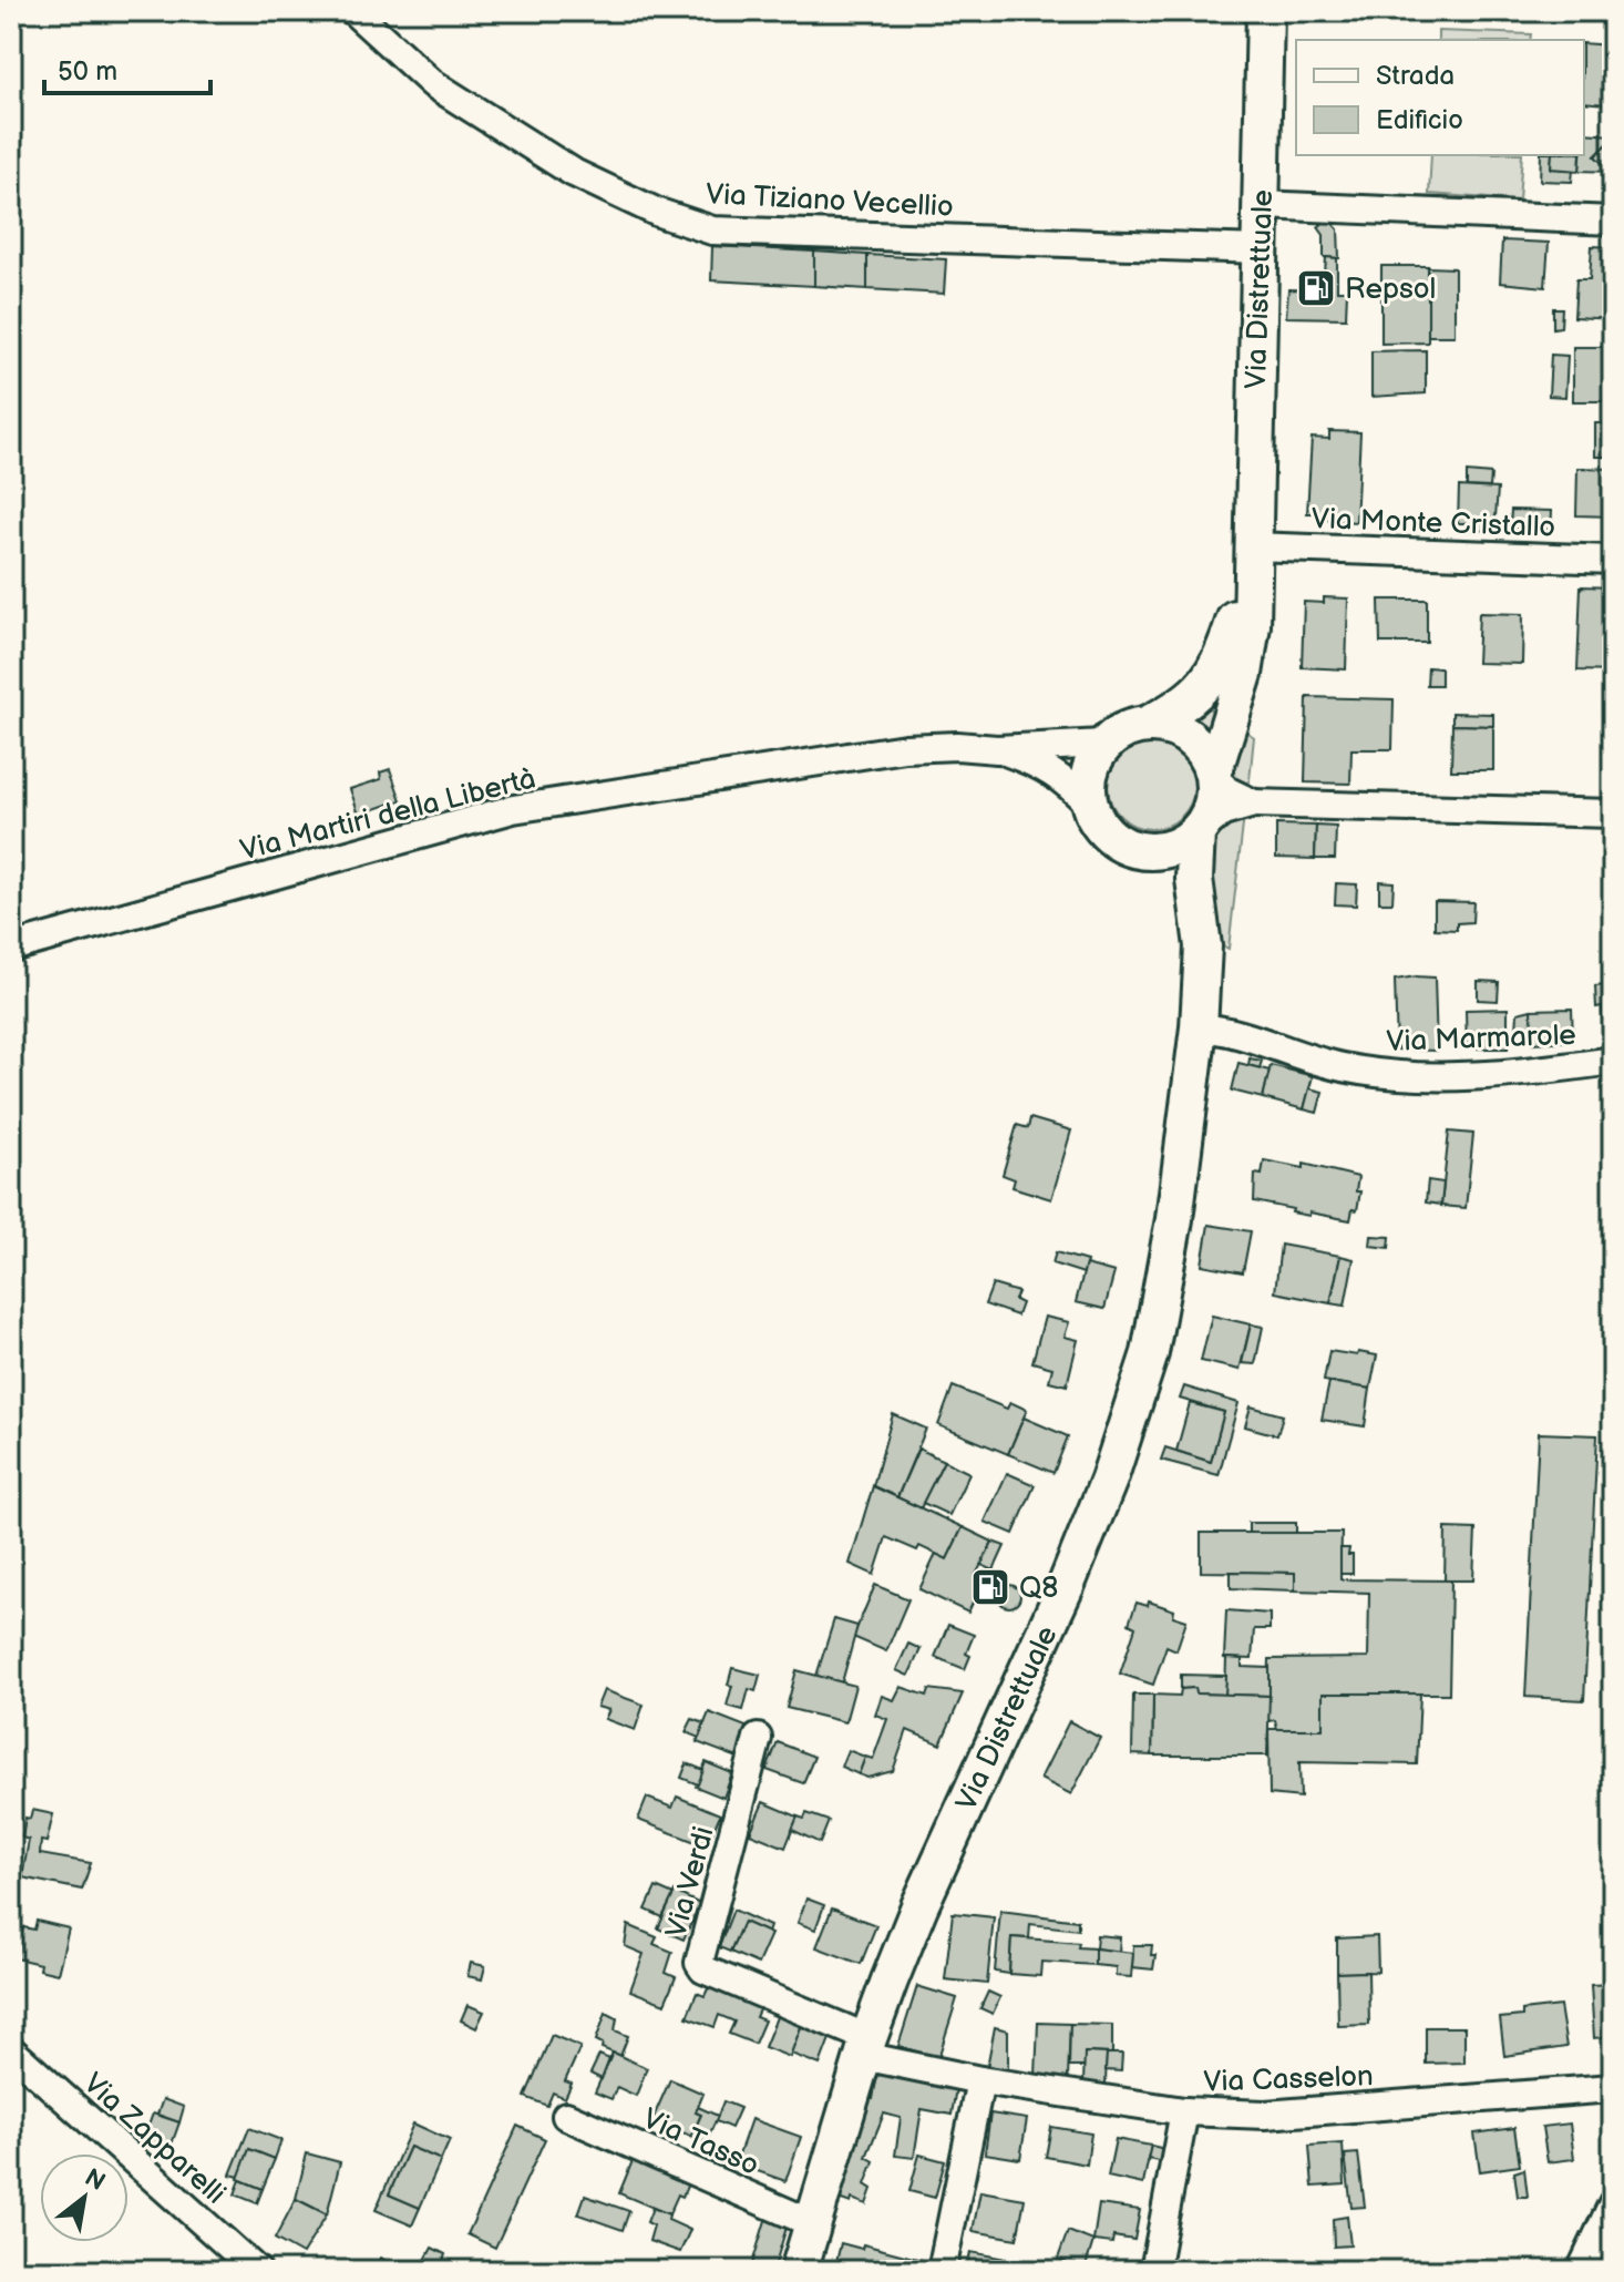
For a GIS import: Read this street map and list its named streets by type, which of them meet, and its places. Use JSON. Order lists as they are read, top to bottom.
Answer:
{
  "streets": {
    "main road": ["Via Distrettuale"],
    "street": [
      "Via Tiziano Vecellio",
      "Via Monte Cristallo",
      "Via Martiri della Libertà",
      "Via Marmarole",
      "Via Verdi",
      "Via Casselon",
      "Via Zapparelli",
      "Via Tasso"
    ]
  },
  "crossings": [
    ["Via Tiziano Vecellio", "Via Distrettuale"],
    ["Via Distrettuale", "Via Monte Cristallo"],
    ["Via Distrettuale", "Via Marmarole"],
    ["Via Distrettuale", "Via Verdi"],
    ["Via Distrettuale", "Via Casselon"],
    ["Via Distrettuale", "Via Tasso"],
    ["Via Verdi", "Via Casselon"]
  ],
  "places": {
    "fuel station": ["Repsol", "Q8"]
  },
  "legend": ["Strada", "Edificio"],
  "scale_bar": "50 m",
  "north": "top right"
}
